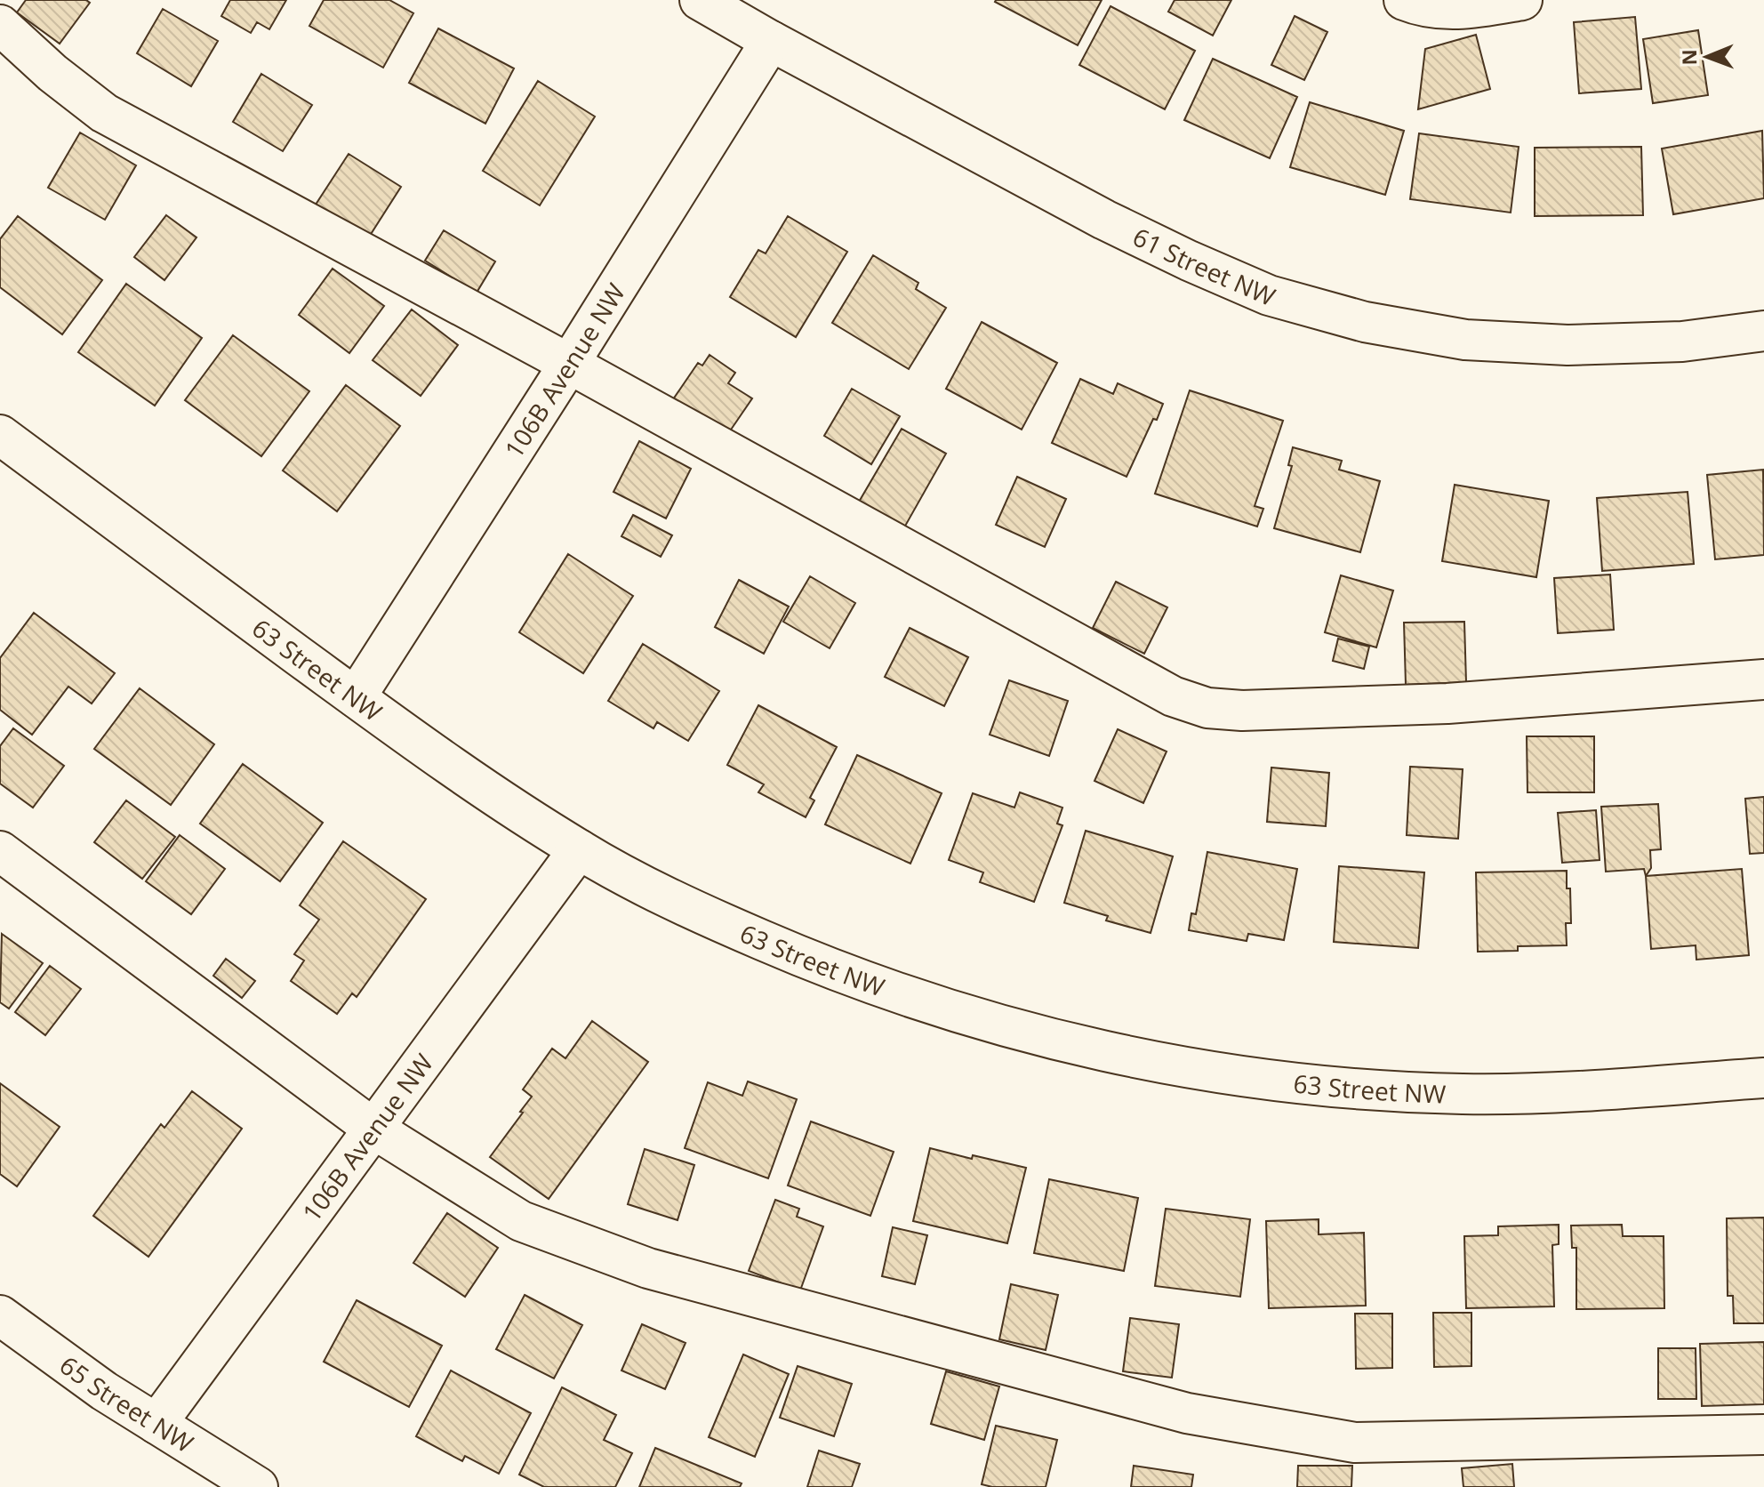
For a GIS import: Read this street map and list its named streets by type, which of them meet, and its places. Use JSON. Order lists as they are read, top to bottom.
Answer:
{
  "streets": {
    "street": [
      "61 Street NW",
      "106B Avenue NW",
      "63 Street NW",
      "65 Street NW"
    ]
  },
  "crossings": [
    ["61 Street NW", "106B Avenue NW"],
    ["106B Avenue NW", "63 Street NW"],
    ["106B Avenue NW", "65 Street NW"]
  ],
  "north": "left"
}
